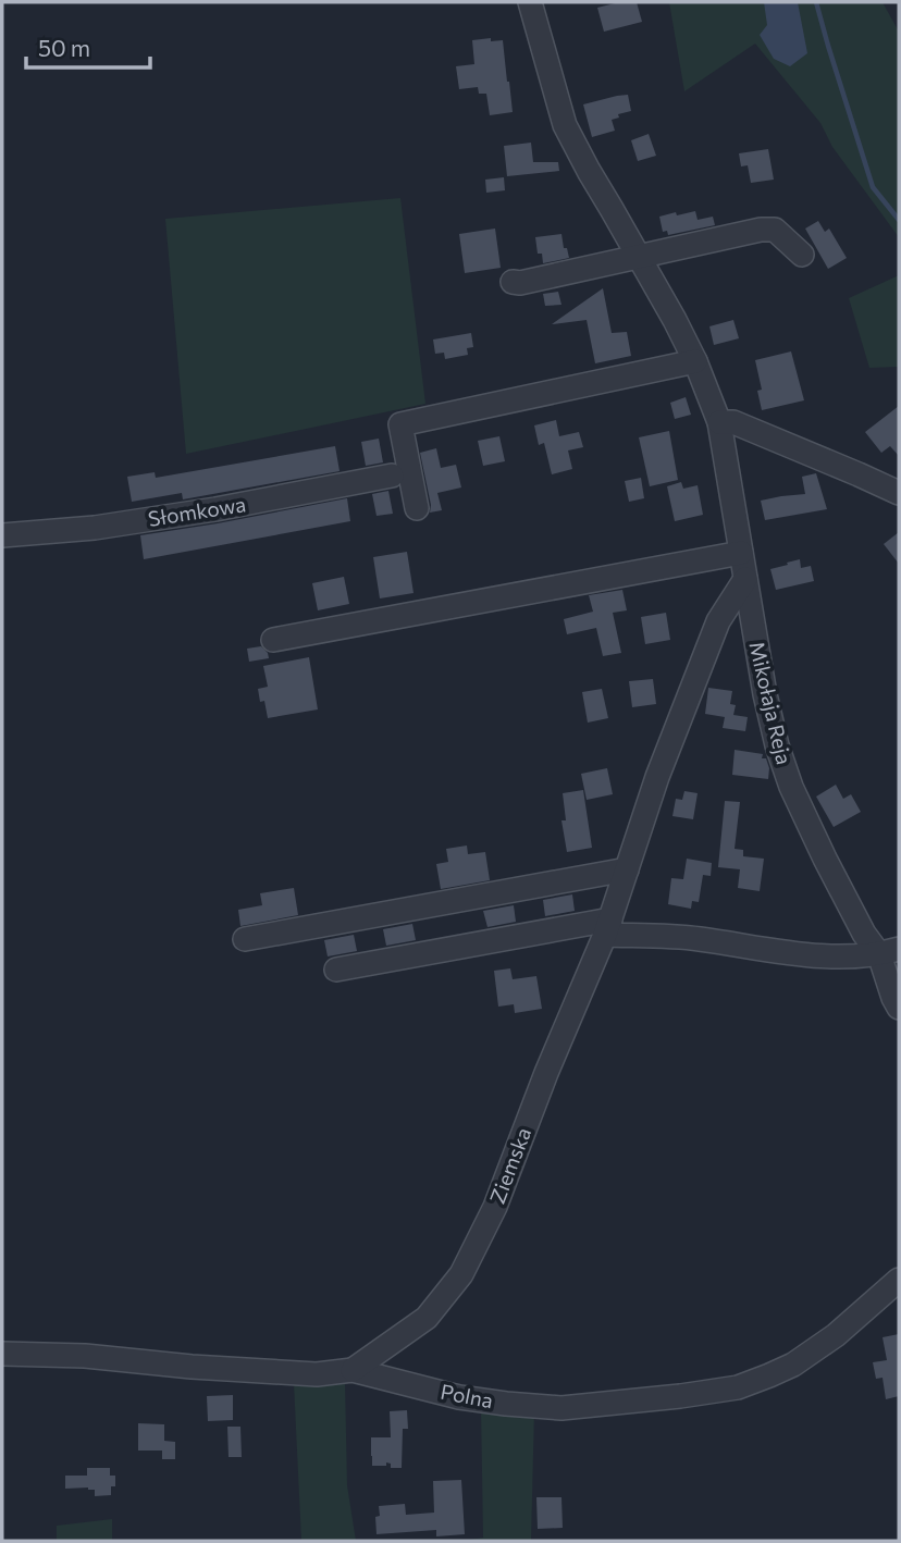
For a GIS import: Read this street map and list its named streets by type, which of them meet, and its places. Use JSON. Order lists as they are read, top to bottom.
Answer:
{
  "streets": {
    "street": [
      "Słomkowa",
      "Mikołaja Reja",
      "Ziemska",
      "Polna"
    ]
  },
  "crossings": [
    ["Mikołaja Reja", "Ziemska"],
    ["Ziemska", "Polna"]
  ],
  "scale_bar": "50 m"
}
